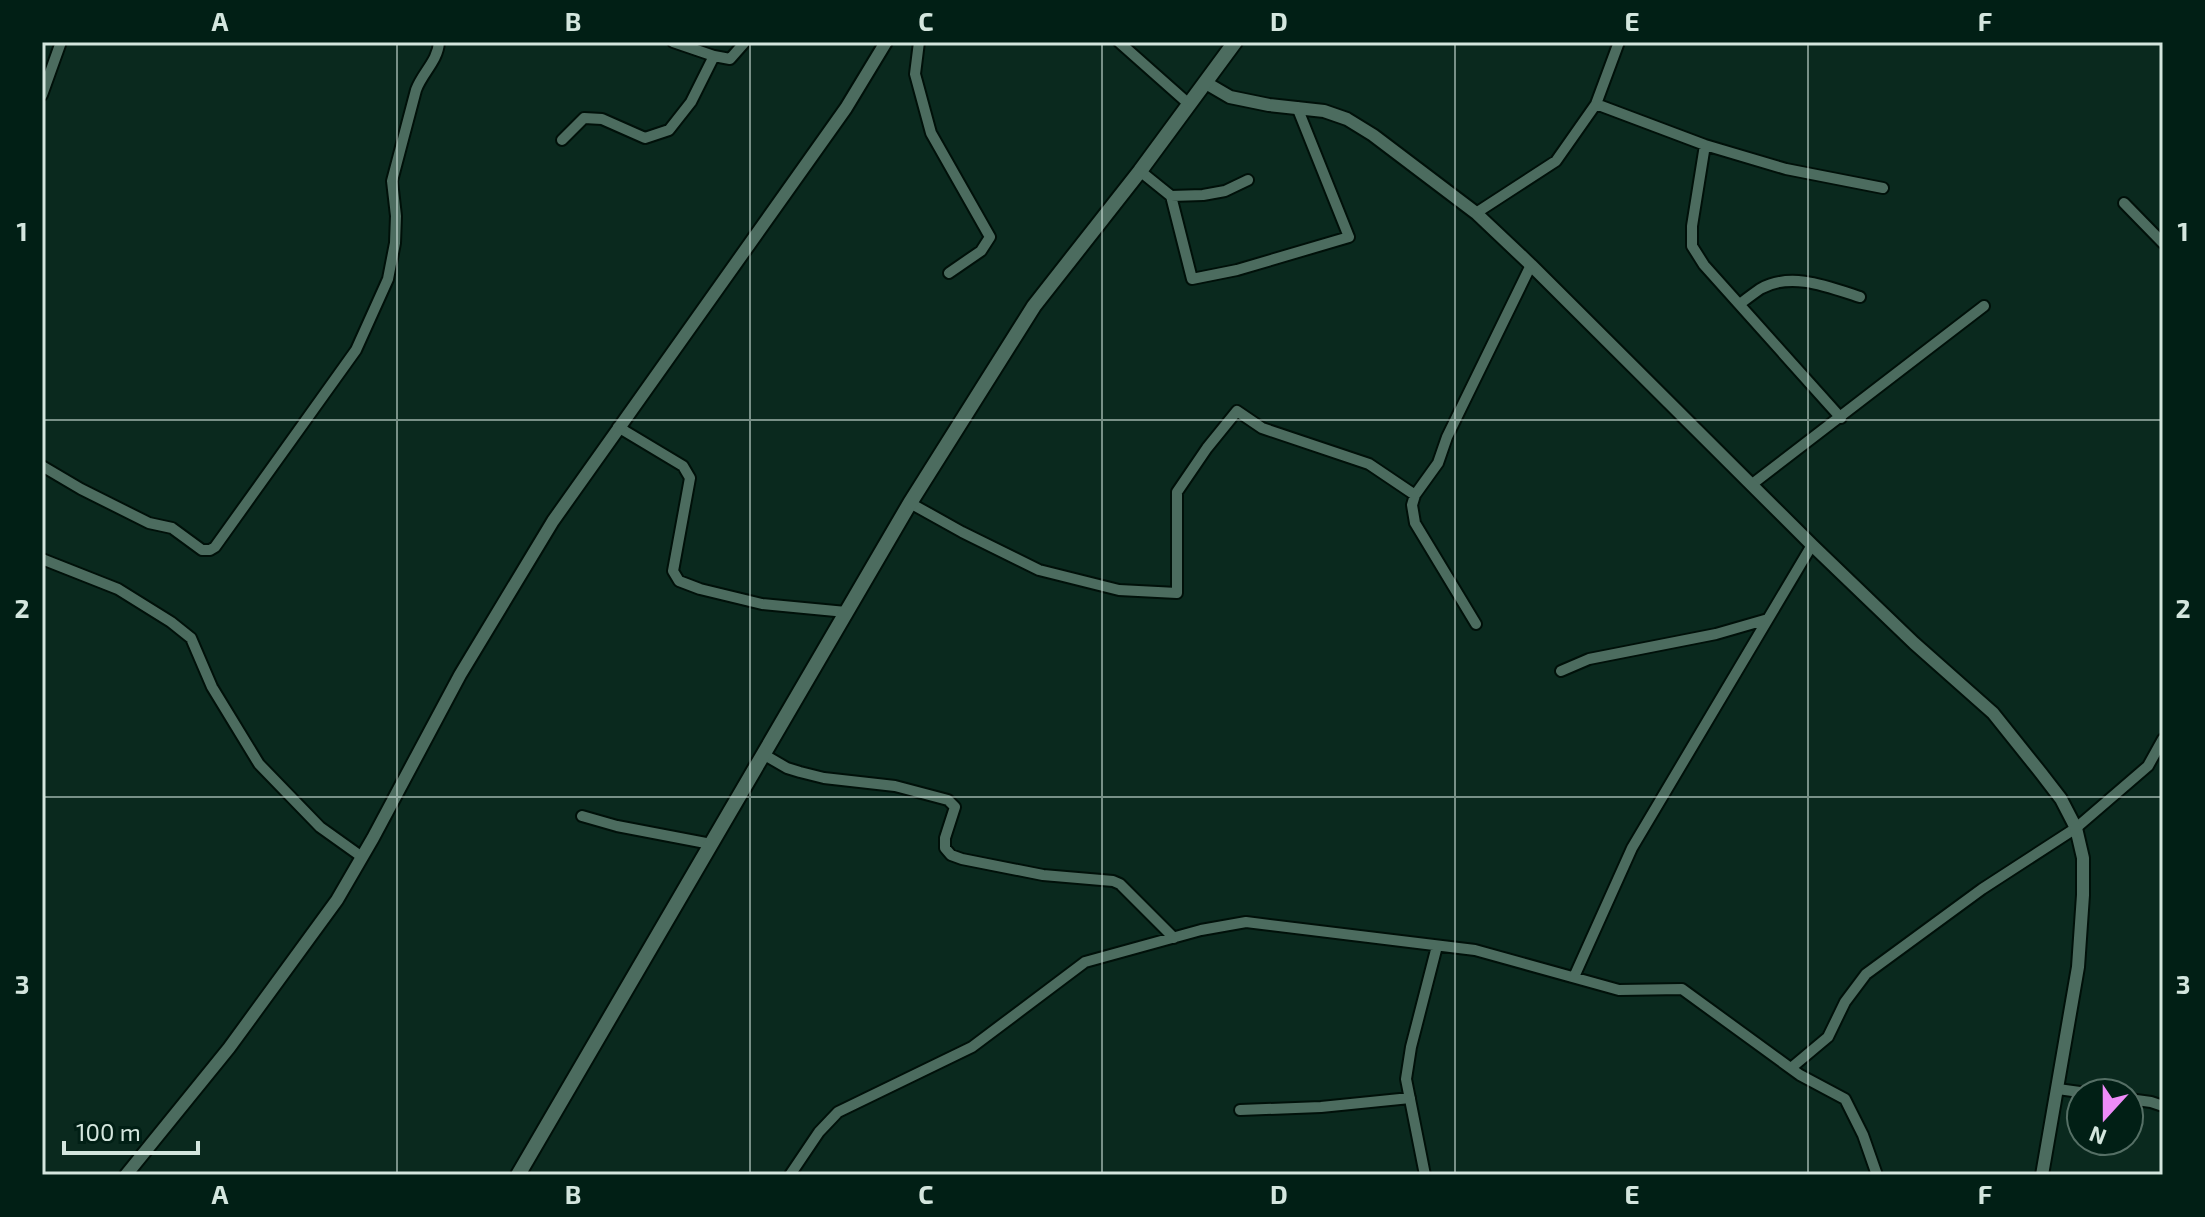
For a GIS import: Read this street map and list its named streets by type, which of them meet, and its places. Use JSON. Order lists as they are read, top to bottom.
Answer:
{
  "scale_bar": "100 m",
  "north": "bottom",
  "grid": {
    "columns": [
      "A",
      "B",
      "C",
      "D",
      "E",
      "F"
    ],
    "rows": ["1", "2", "3"]
  }
}
